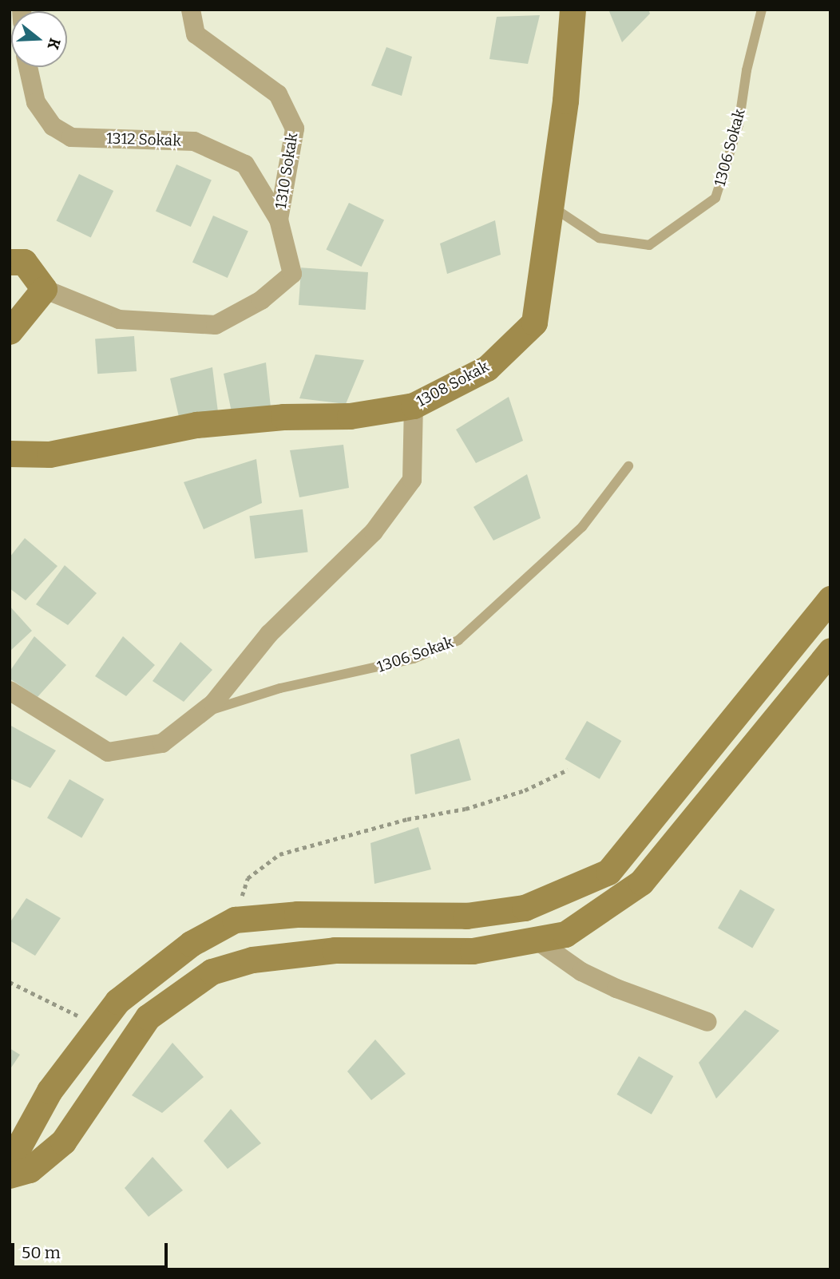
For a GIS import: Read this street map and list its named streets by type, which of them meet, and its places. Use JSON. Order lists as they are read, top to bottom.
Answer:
{
  "streets": {
    "street": [
      "1312 Sokak",
      "1306 Sokak",
      "1310 Sokak",
      "1308 Sokak"
    ]
  },
  "crossings": [
    ["1312 Sokak", "1310 Sokak"],
    ["1306 Sokak", "1308 Sokak"]
  ],
  "scale_bar": "50 m",
  "north": "right"
}
